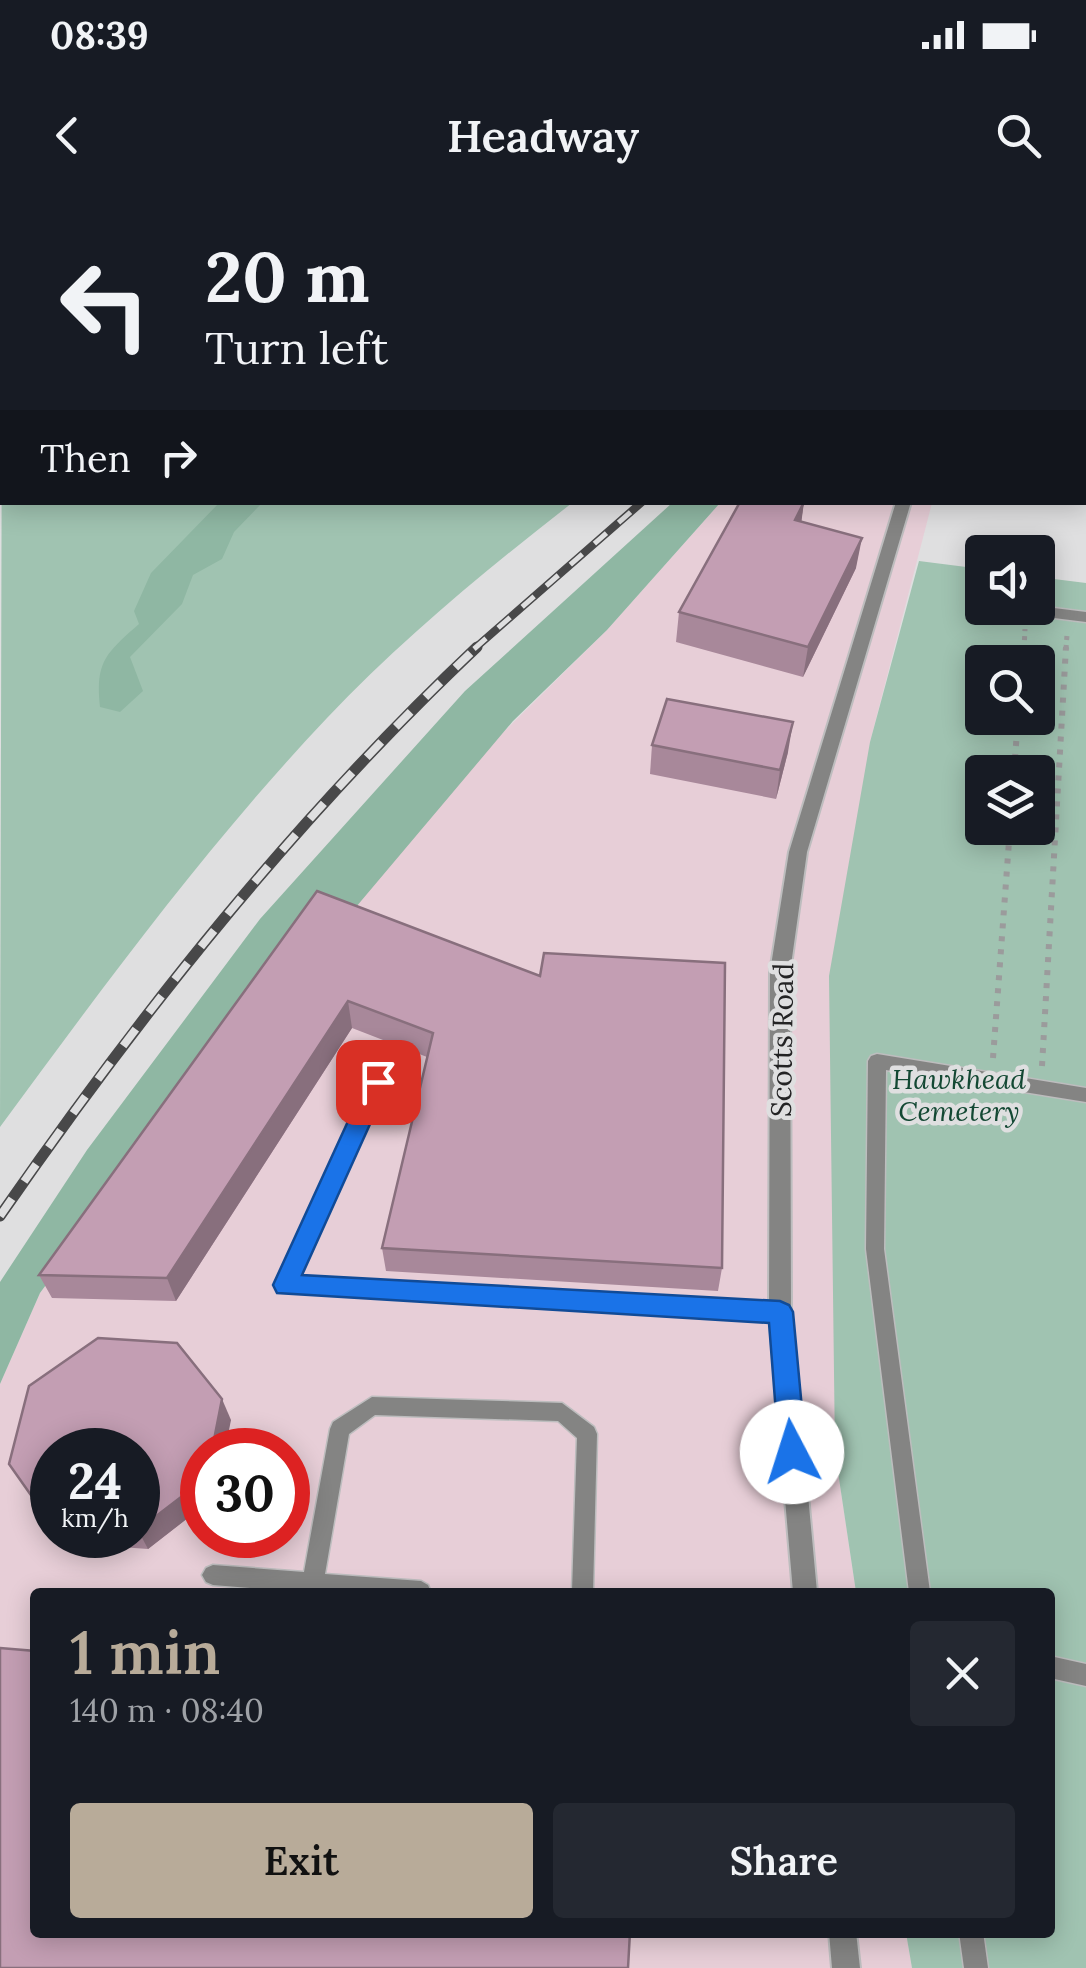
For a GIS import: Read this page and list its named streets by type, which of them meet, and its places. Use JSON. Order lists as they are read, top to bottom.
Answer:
{
  "streets": {
    "street": ["Scotts Road"]
  },
  "parks": ["Hawkhead Cemetery"],
  "page": {
    "status": "08:39",
    "header": "Headway",
    "turn": ["20 m", "Turn left"],
    "then": "Then",
    "speed": "24 km/h",
    "limit": "30",
    "heading": ["1 min", "140 m · 08:40"],
    "buttons": ["Exit", "Share"]
  }
}
